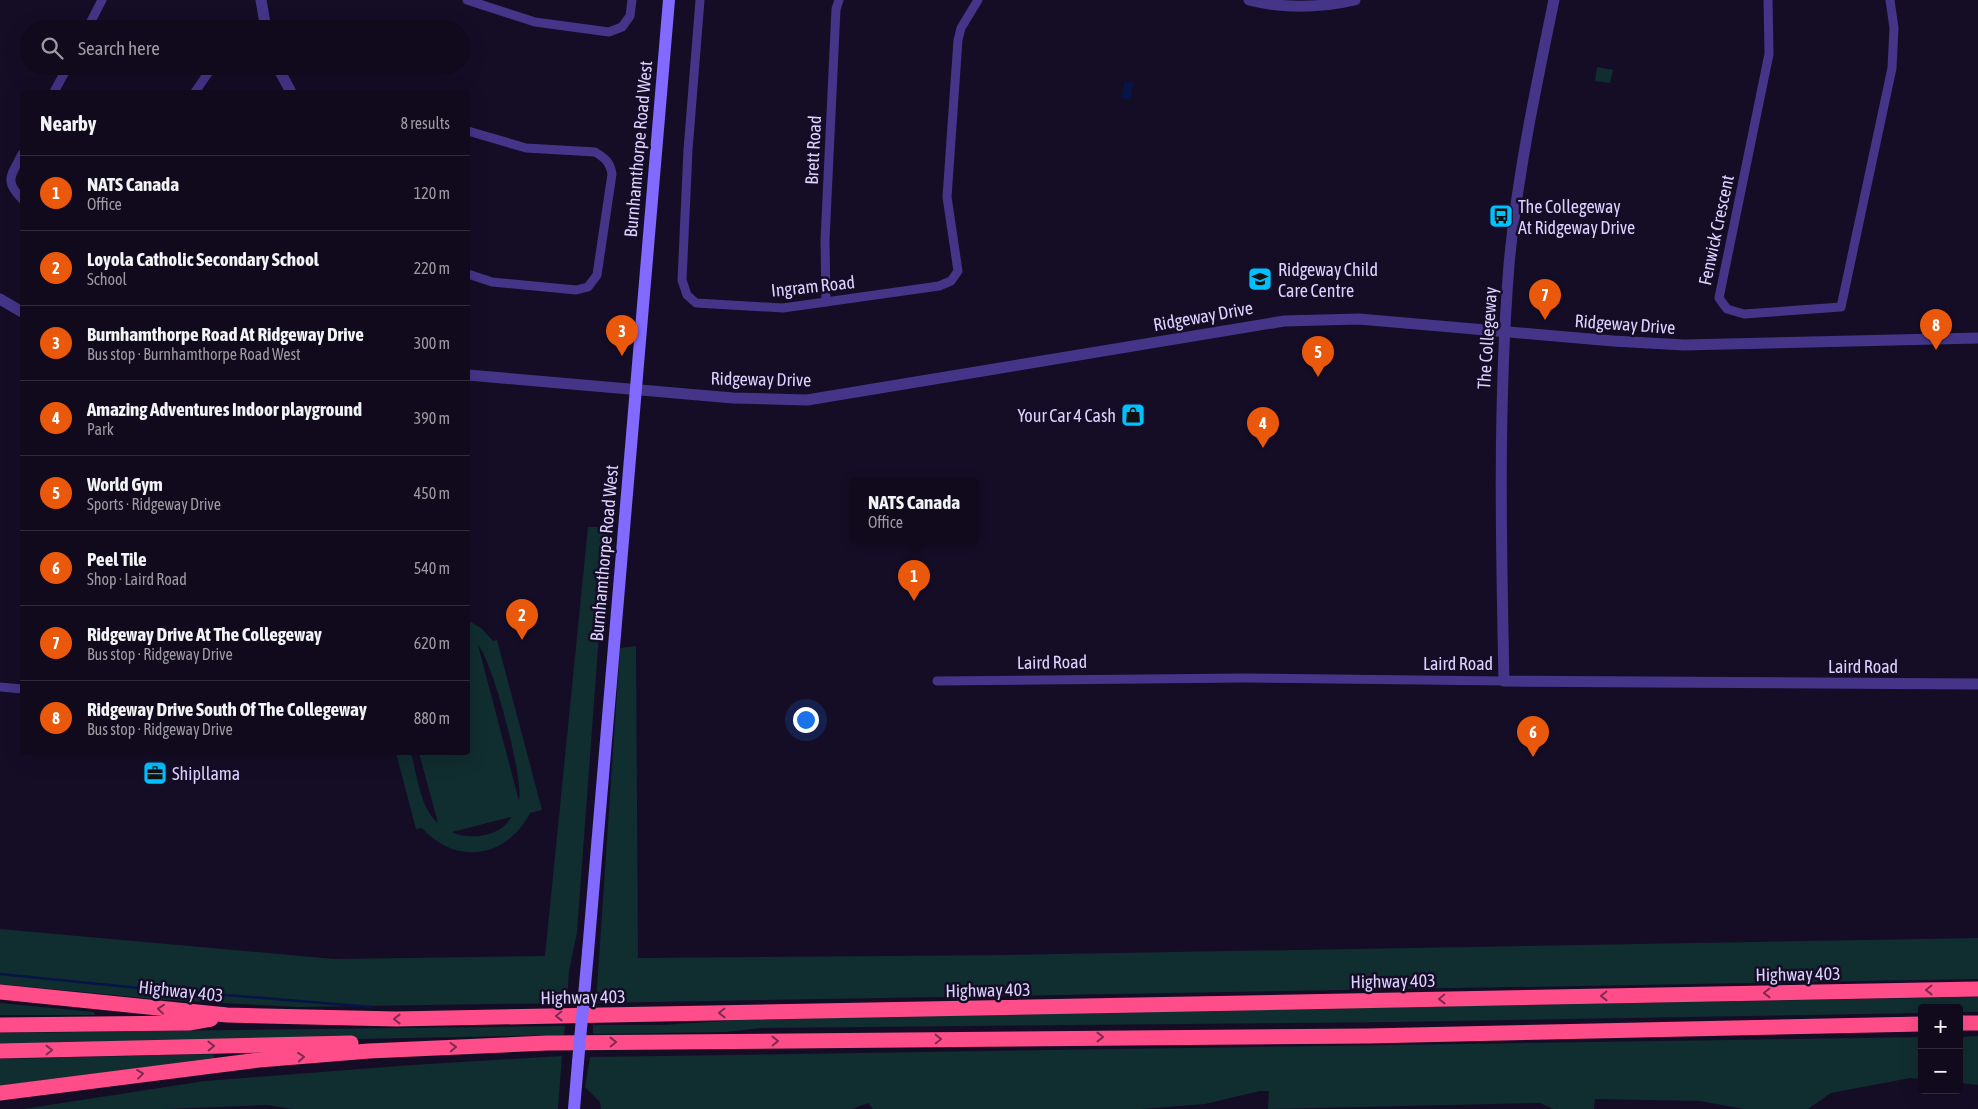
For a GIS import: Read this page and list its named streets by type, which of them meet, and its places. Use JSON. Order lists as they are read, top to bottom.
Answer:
{
  "streets": {
    "highway": ["Highway 403"],
    "main road": ["Burnhamthorpe Road West"],
    "street": [
      "Brett Road",
      "Fenwick Crescent",
      "Ingram Road",
      "Ridgeway Drive",
      "The Collegeway",
      "Laird Road"
    ]
  },
  "crossings": [
    ["Burnhamthorpe Road West", "Ridgeway Drive"],
    ["Brett Road", "Ingram Road"],
    ["Ridgeway Drive", "The Collegeway"],
    ["The Collegeway", "Laird Road"]
  ],
  "places": {
    "bus stop": ["The Collegeway At Ridgeway Drive"],
    "school or university": ["Ridgeway Child Care Centre"],
    "shop": ["Your Car 4 Cash"],
    "office": ["Shipllama"]
  },
  "page": {
    "search": "Search here",
    "heading": ["Nearby", "8 results"],
    "list": [
      {
        "mark": "1",
        "name": "NATS Canada",
        "note": "Office",
        "value": "120 m"
      },
      {
        "mark": "2",
        "name": "Loyola Catholic Secondary School",
        "note": "School",
        "value": "220 m"
      },
      {
        "mark": "3",
        "name": "Burnhamthorpe Road At Ridgeway Drive",
        "note": "Bus stop · Burnhamthorpe Road West",
        "value": "300 m"
      },
      {
        "mark": "4",
        "name": "Amazing Adventures Indoor playground",
        "note": "Park",
        "value": "390 m"
      },
      {
        "mark": "5",
        "name": "World Gym",
        "note": "Sports · Ridgeway Drive",
        "value": "450 m"
      },
      {
        "mark": "6",
        "name": "Peel Tile",
        "note": "Shop · Laird Road",
        "value": "540 m"
      },
      {
        "mark": "7",
        "name": "Ridgeway Drive At The Collegeway",
        "note": "Bus stop · Ridgeway Drive",
        "value": "620 m"
      },
      {
        "mark": "8",
        "name": "Ridgeway Drive South Of The Collegeway",
        "note": "Bus stop · Ridgeway Drive",
        "value": "880 m"
      }
    ],
    "pins": [
      "7",
      "8",
      "3",
      "5",
      "4",
      "1",
      "2",
      "6"
    ],
    "popup": ["NATS Canada", "Office"],
    "map_buttons": ["+", "−"]
  }
}
